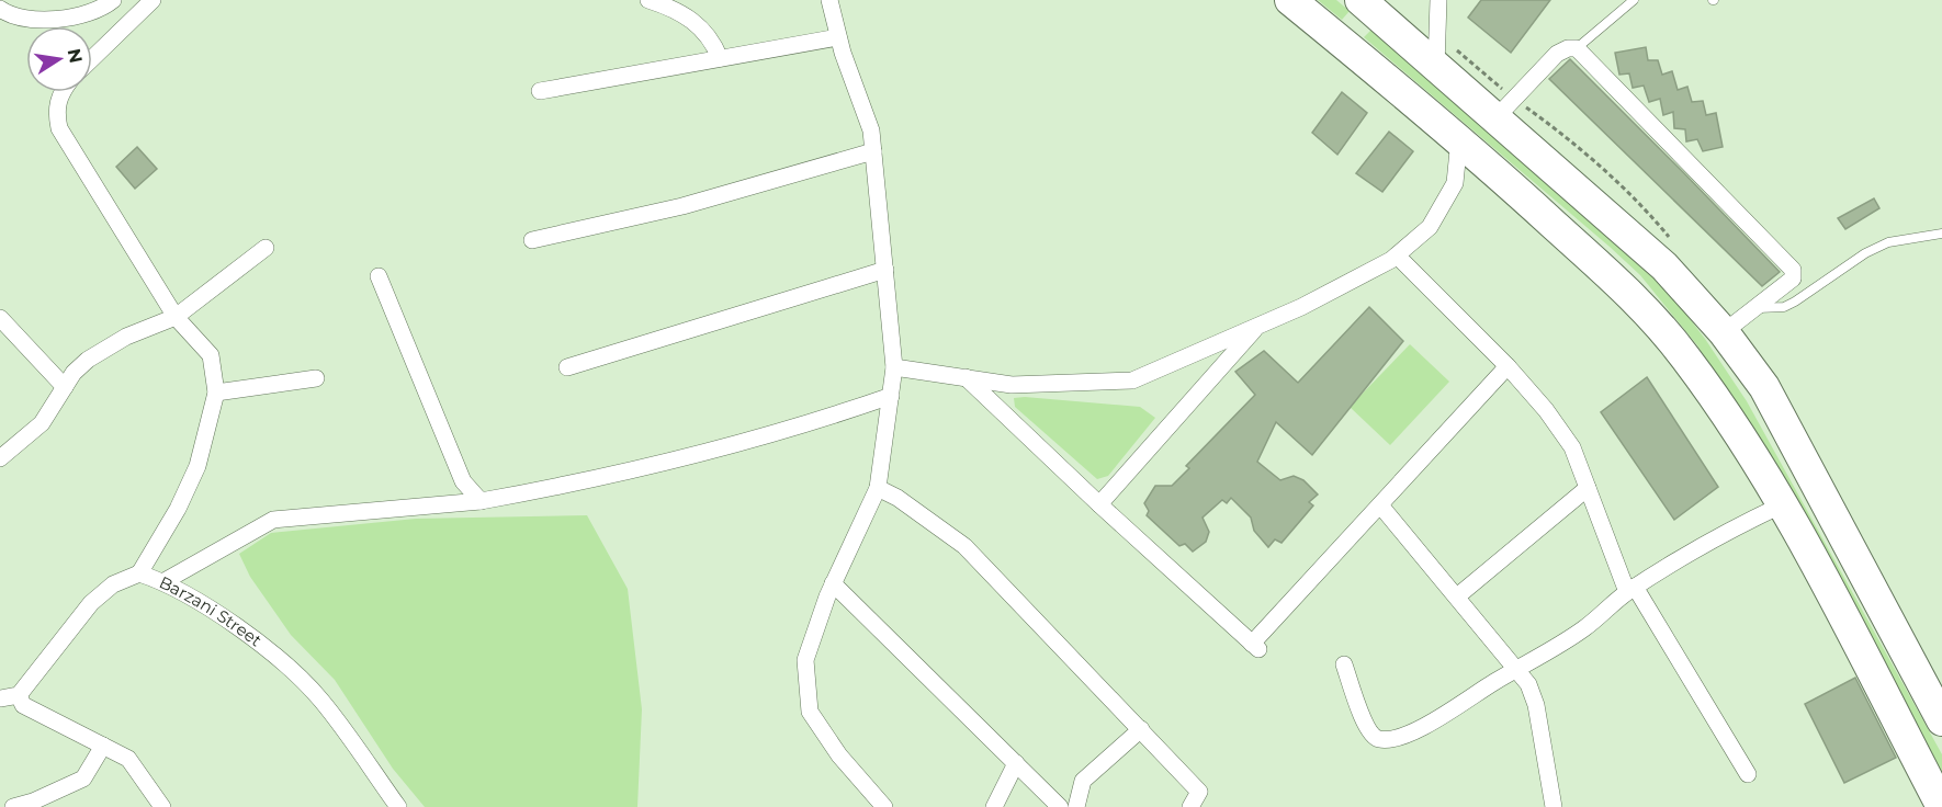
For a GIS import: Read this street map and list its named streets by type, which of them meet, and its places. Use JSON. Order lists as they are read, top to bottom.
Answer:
{
  "streets": {
    "street": ["Barzani Street"]
  },
  "north": "right"
}
